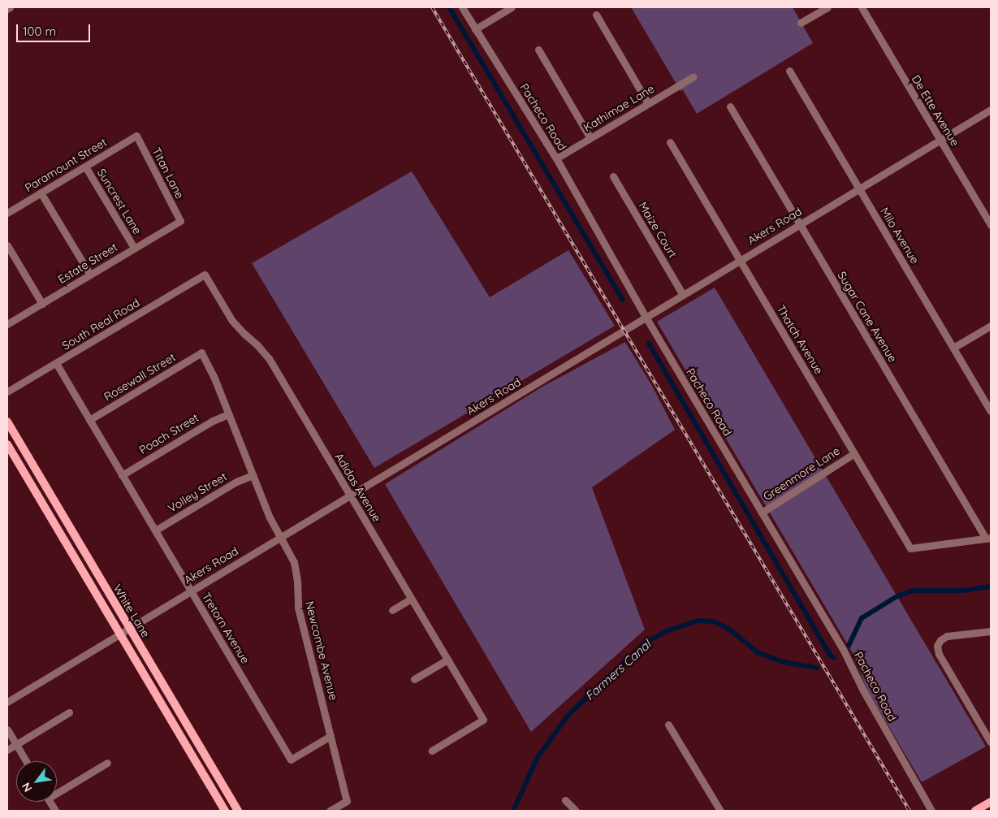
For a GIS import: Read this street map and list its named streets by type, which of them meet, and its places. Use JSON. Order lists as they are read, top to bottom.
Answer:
{
  "streets": {
    "main road": ["White Lane"],
    "street": [
      "Kathimae Lane",
      "De Ette Avenue",
      "Pacheco Road",
      "Paramount Street",
      "Titan Lane",
      "Suncrest Lane",
      "Akers Road",
      "Maize Court",
      "Milo Avenue",
      "Estate Street",
      "Sugar Cane Avenue",
      "South Real Road",
      "Thatch Avenue",
      "Rosewall Street",
      "Poach Street",
      "Greenmore Lane",
      "Adidas Avenue",
      "Volley Street",
      "Tretorn Avenue",
      "Newcombe Avenue"
    ]
  },
  "crossings": [
    ["Kathimae Lane", "Pacheco Road"],
    ["De Ette Avenue", "Akers Road"],
    ["Pacheco Road", "Akers Road"],
    ["Pacheco Road", "Greenmore Lane"],
    ["Paramount Street", "Titan Lane"],
    ["Paramount Street", "Suncrest Lane"],
    ["Titan Lane", "Estate Street"],
    ["Suncrest Lane", "Estate Street"],
    ["Akers Road", "Maize Court"],
    ["Akers Road", "Milo Avenue"],
    ["Akers Road", "Sugar Cane Avenue"],
    ["Akers Road", "Thatch Avenue"],
    ["Akers Road", "Adidas Avenue"],
    ["Akers Road", "White Lane"],
    ["Akers Road", "Tretorn Avenue"],
    ["Akers Road", "Newcombe Avenue"],
    ["Sugar Cane Avenue", "Thatch Avenue"],
    ["South Real Road", "Adidas Avenue"],
    ["South Real Road", "Tretorn Avenue"],
    ["Thatch Avenue", "Greenmore Lane"],
    ["Rosewall Street", "Tretorn Avenue"],
    ["Rosewall Street", "Newcombe Avenue"],
    ["Poach Street", "Tretorn Avenue"],
    ["Poach Street", "Newcombe Avenue"],
    ["Volley Street", "Tretorn Avenue"],
    ["Volley Street", "Newcombe Avenue"],
    ["Tretorn Avenue", "Newcombe Avenue"]
  ],
  "water": ["Farmers Canal"],
  "scale_bar": "100 m",
  "north": "bottom left"
}
